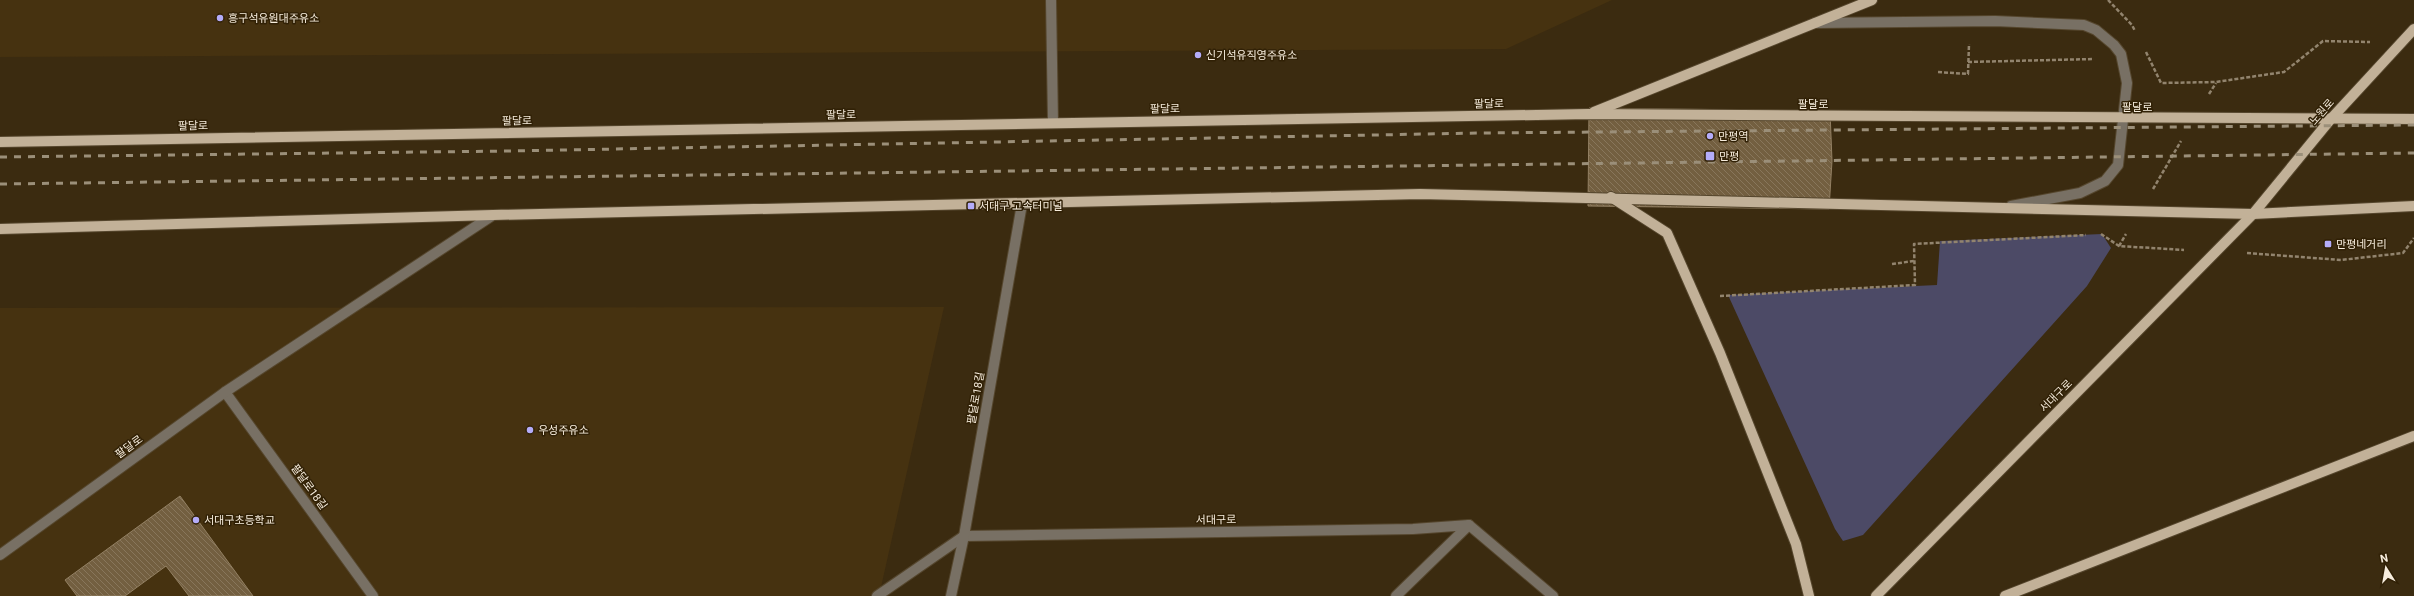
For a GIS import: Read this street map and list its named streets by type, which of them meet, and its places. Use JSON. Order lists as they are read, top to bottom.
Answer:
{
  "streets": {
    "main road": ["팔달로", "노원로", "서대구로"],
    "street": ["팔달로18길"]
  },
  "crossings": [
    ["팔달로", "노원로"],
    ["팔달로", "팔달로18길"],
    ["노원로", "서대구로"],
    ["서대구로", "팔달로18길"]
  ],
  "places": {
    "other": [
      "흥구석유원대주유소",
      "신기석유직영주유소",
      "만평역",
      "우성주유소",
      "서대구초등학교"
    ],
    "transit": ["만평", "서대구 고속터미널", "만평네거리"]
  },
  "north": "top"
}
